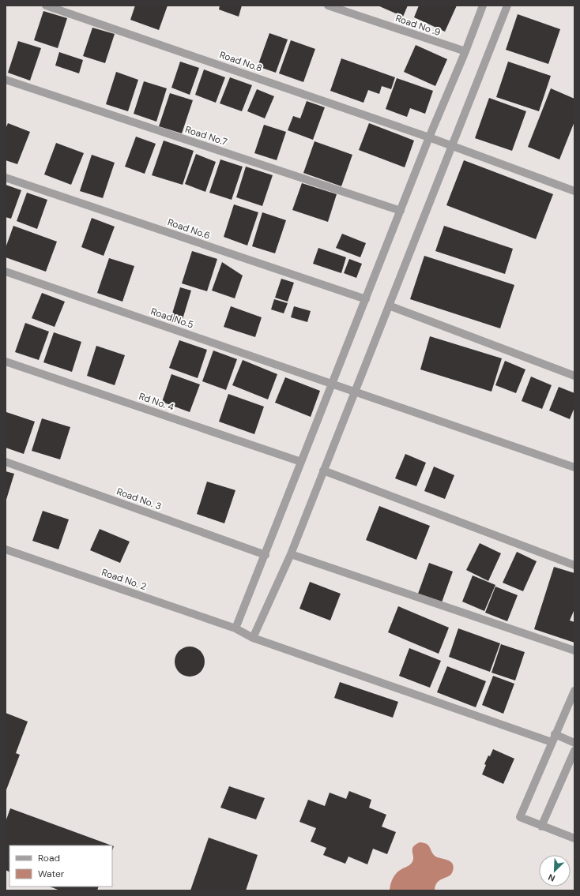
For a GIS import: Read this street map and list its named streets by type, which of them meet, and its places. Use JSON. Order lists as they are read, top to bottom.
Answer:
{
  "streets": {
    "street": [
      "Road No .9",
      "Road No.8",
      "Road No.7",
      "Road No.6",
      "Road No.5",
      "Rd No. 4",
      "Road No. 3",
      "Road No. 2"
    ]
  },
  "legend": ["Road", "Water"],
  "north": "bottom left"
}
